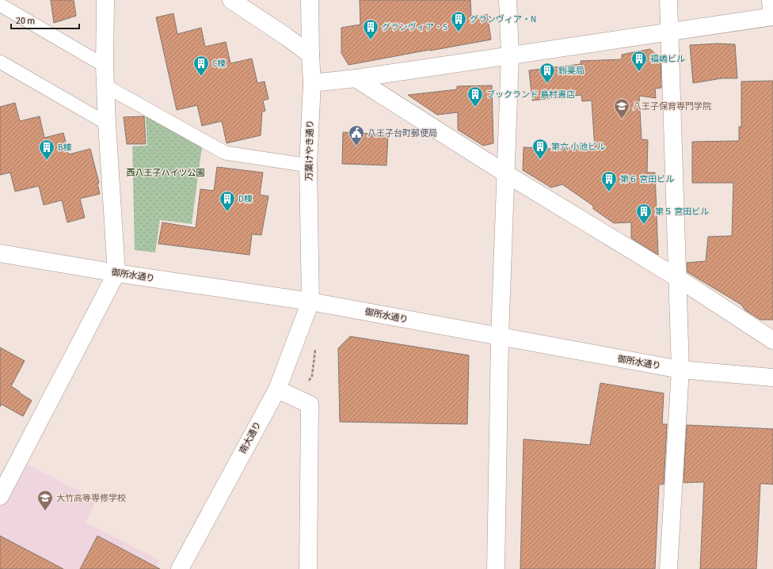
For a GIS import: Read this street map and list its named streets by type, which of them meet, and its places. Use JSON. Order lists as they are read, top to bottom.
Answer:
{
  "streets": {
    "street": ["万葉けやき通り", "御所水通り", "南大通り"]
  },
  "crossings": [
    ["万葉けやき通り", "御所水通り"],
    ["万葉けやき通り", "南大通り"],
    ["御所水通り", "南大通り"]
  ],
  "parks": ["西八王子ハイツ公園"],
  "places": {
    "building": [
      "グランヴィア・N",
      "グランヴィア・S",
      "福嶋ビル",
      "C棟",
      "鈴薬局",
      "ブックランド 島村書店",
      "第六 小池ビル",
      "B棟",
      "第６ 宮田ビル",
      "D棟",
      "第５ 宮田ビル"
    ],
    "school or university": ["八王子保育専門学院", "大竹高等専修学校"],
    "public building": ["八王子台町郵便局"]
  },
  "scale_bar": "20 m"
}
